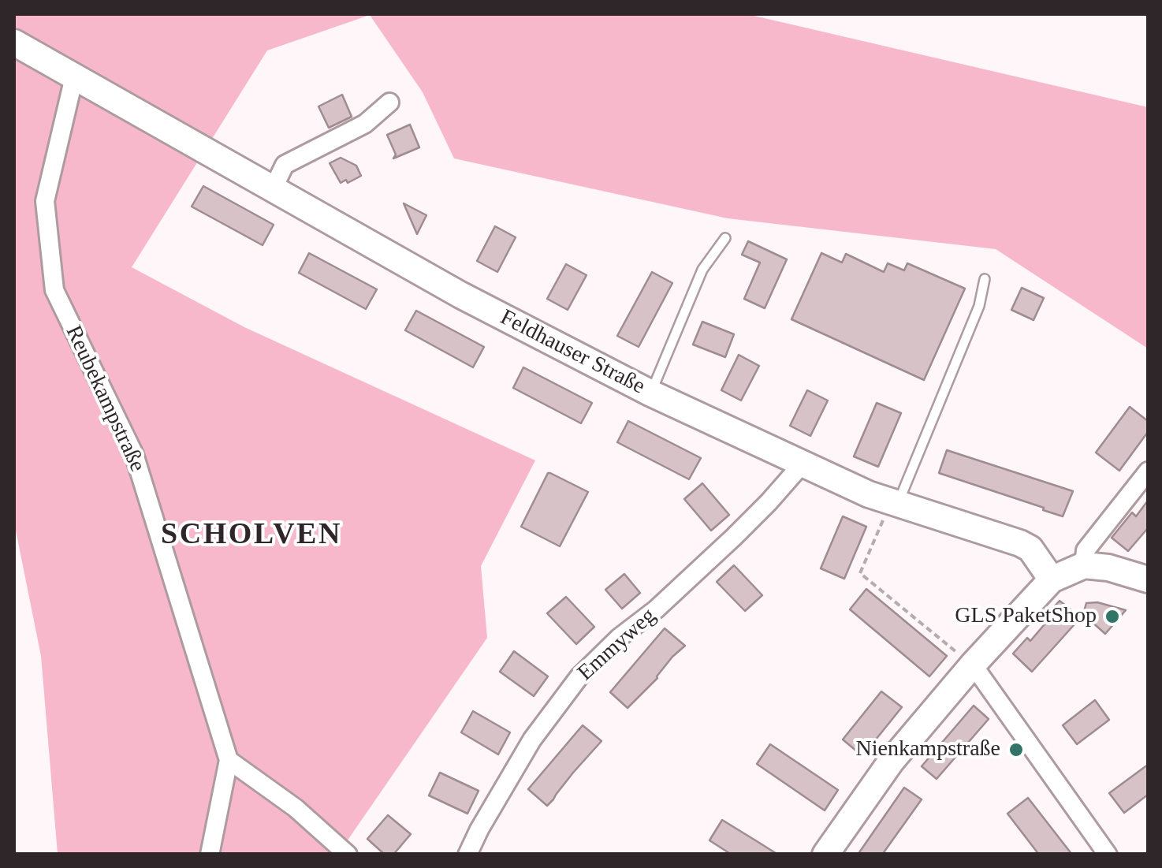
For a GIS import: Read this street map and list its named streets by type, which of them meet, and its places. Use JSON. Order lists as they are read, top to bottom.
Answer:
{
  "streets": {
    "street": ["Feldhauser Straße", "Reubekampstraße", "Emmyweg"]
  },
  "crossings": [
    ["Feldhauser Straße", "Reubekampstraße"],
    ["Feldhauser Straße", "Emmyweg"]
  ],
  "districts": ["SCHOLVEN"],
  "places": ["GLS PaketShop", "Nienkampstraße"]
}
